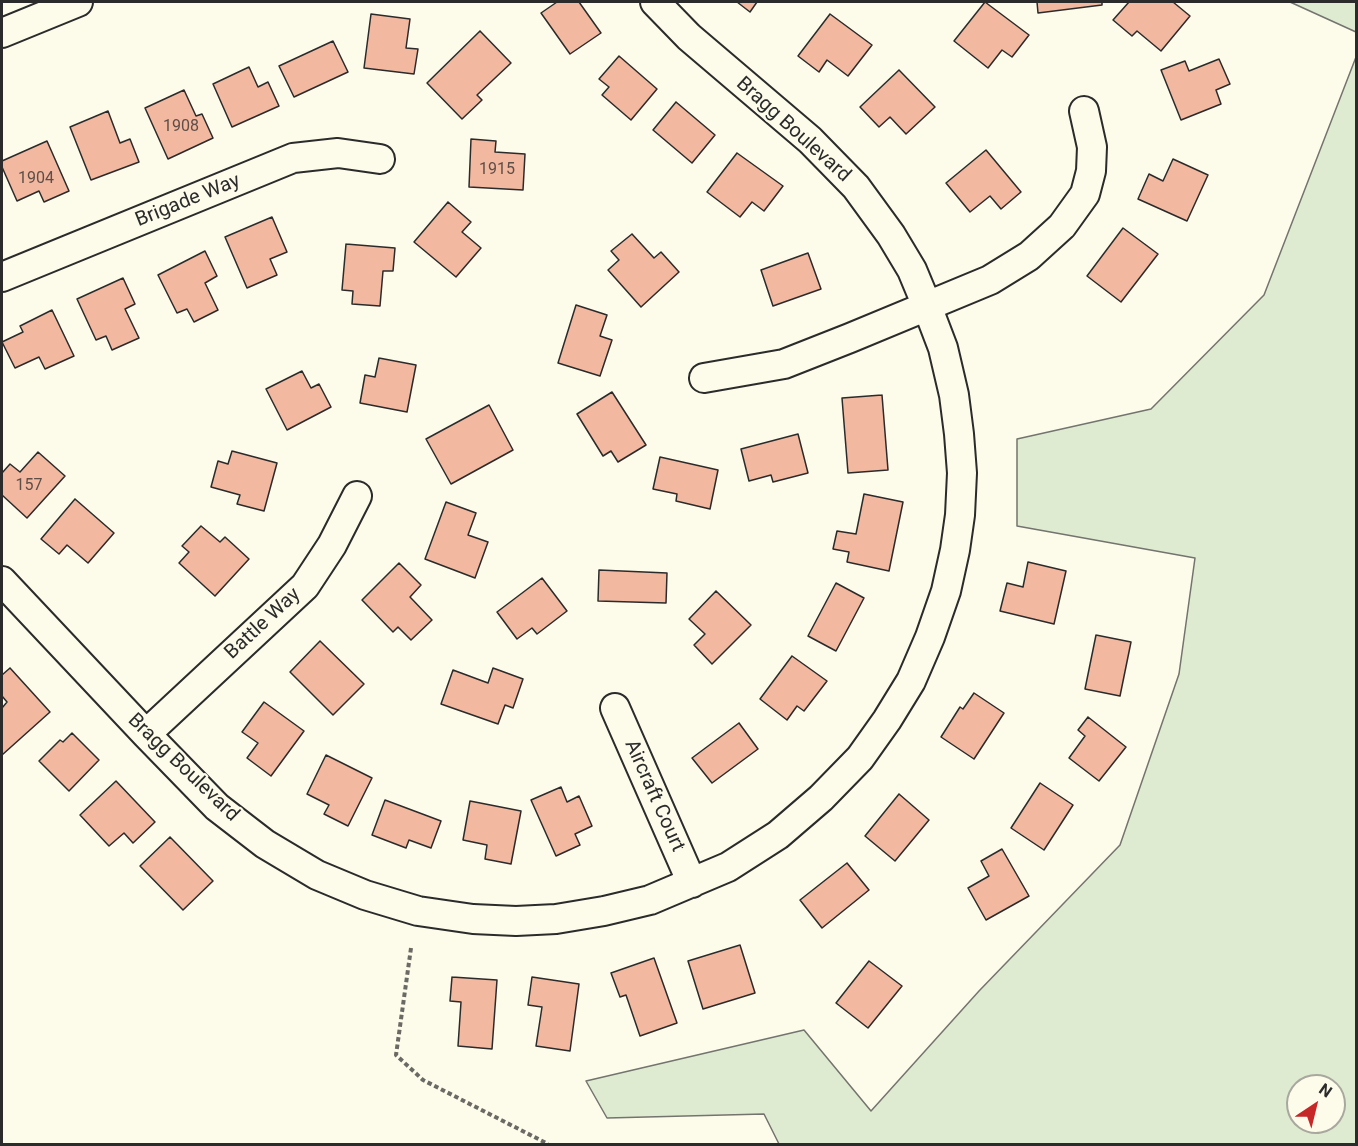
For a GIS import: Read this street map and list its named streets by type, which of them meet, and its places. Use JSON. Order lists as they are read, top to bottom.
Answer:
{
  "streets": {
    "street": [
      "Bragg Boulevard",
      "Brigade Way",
      "Battle Way",
      "Aircraft Court"
    ]
  },
  "crossings": [
    ["Bragg Boulevard", "Battle Way"],
    ["Bragg Boulevard", "Aircraft Court"]
  ],
  "house_numbers": [
    "1908",
    "1915",
    "1904",
    "157"
  ],
  "north": "top right"
}
